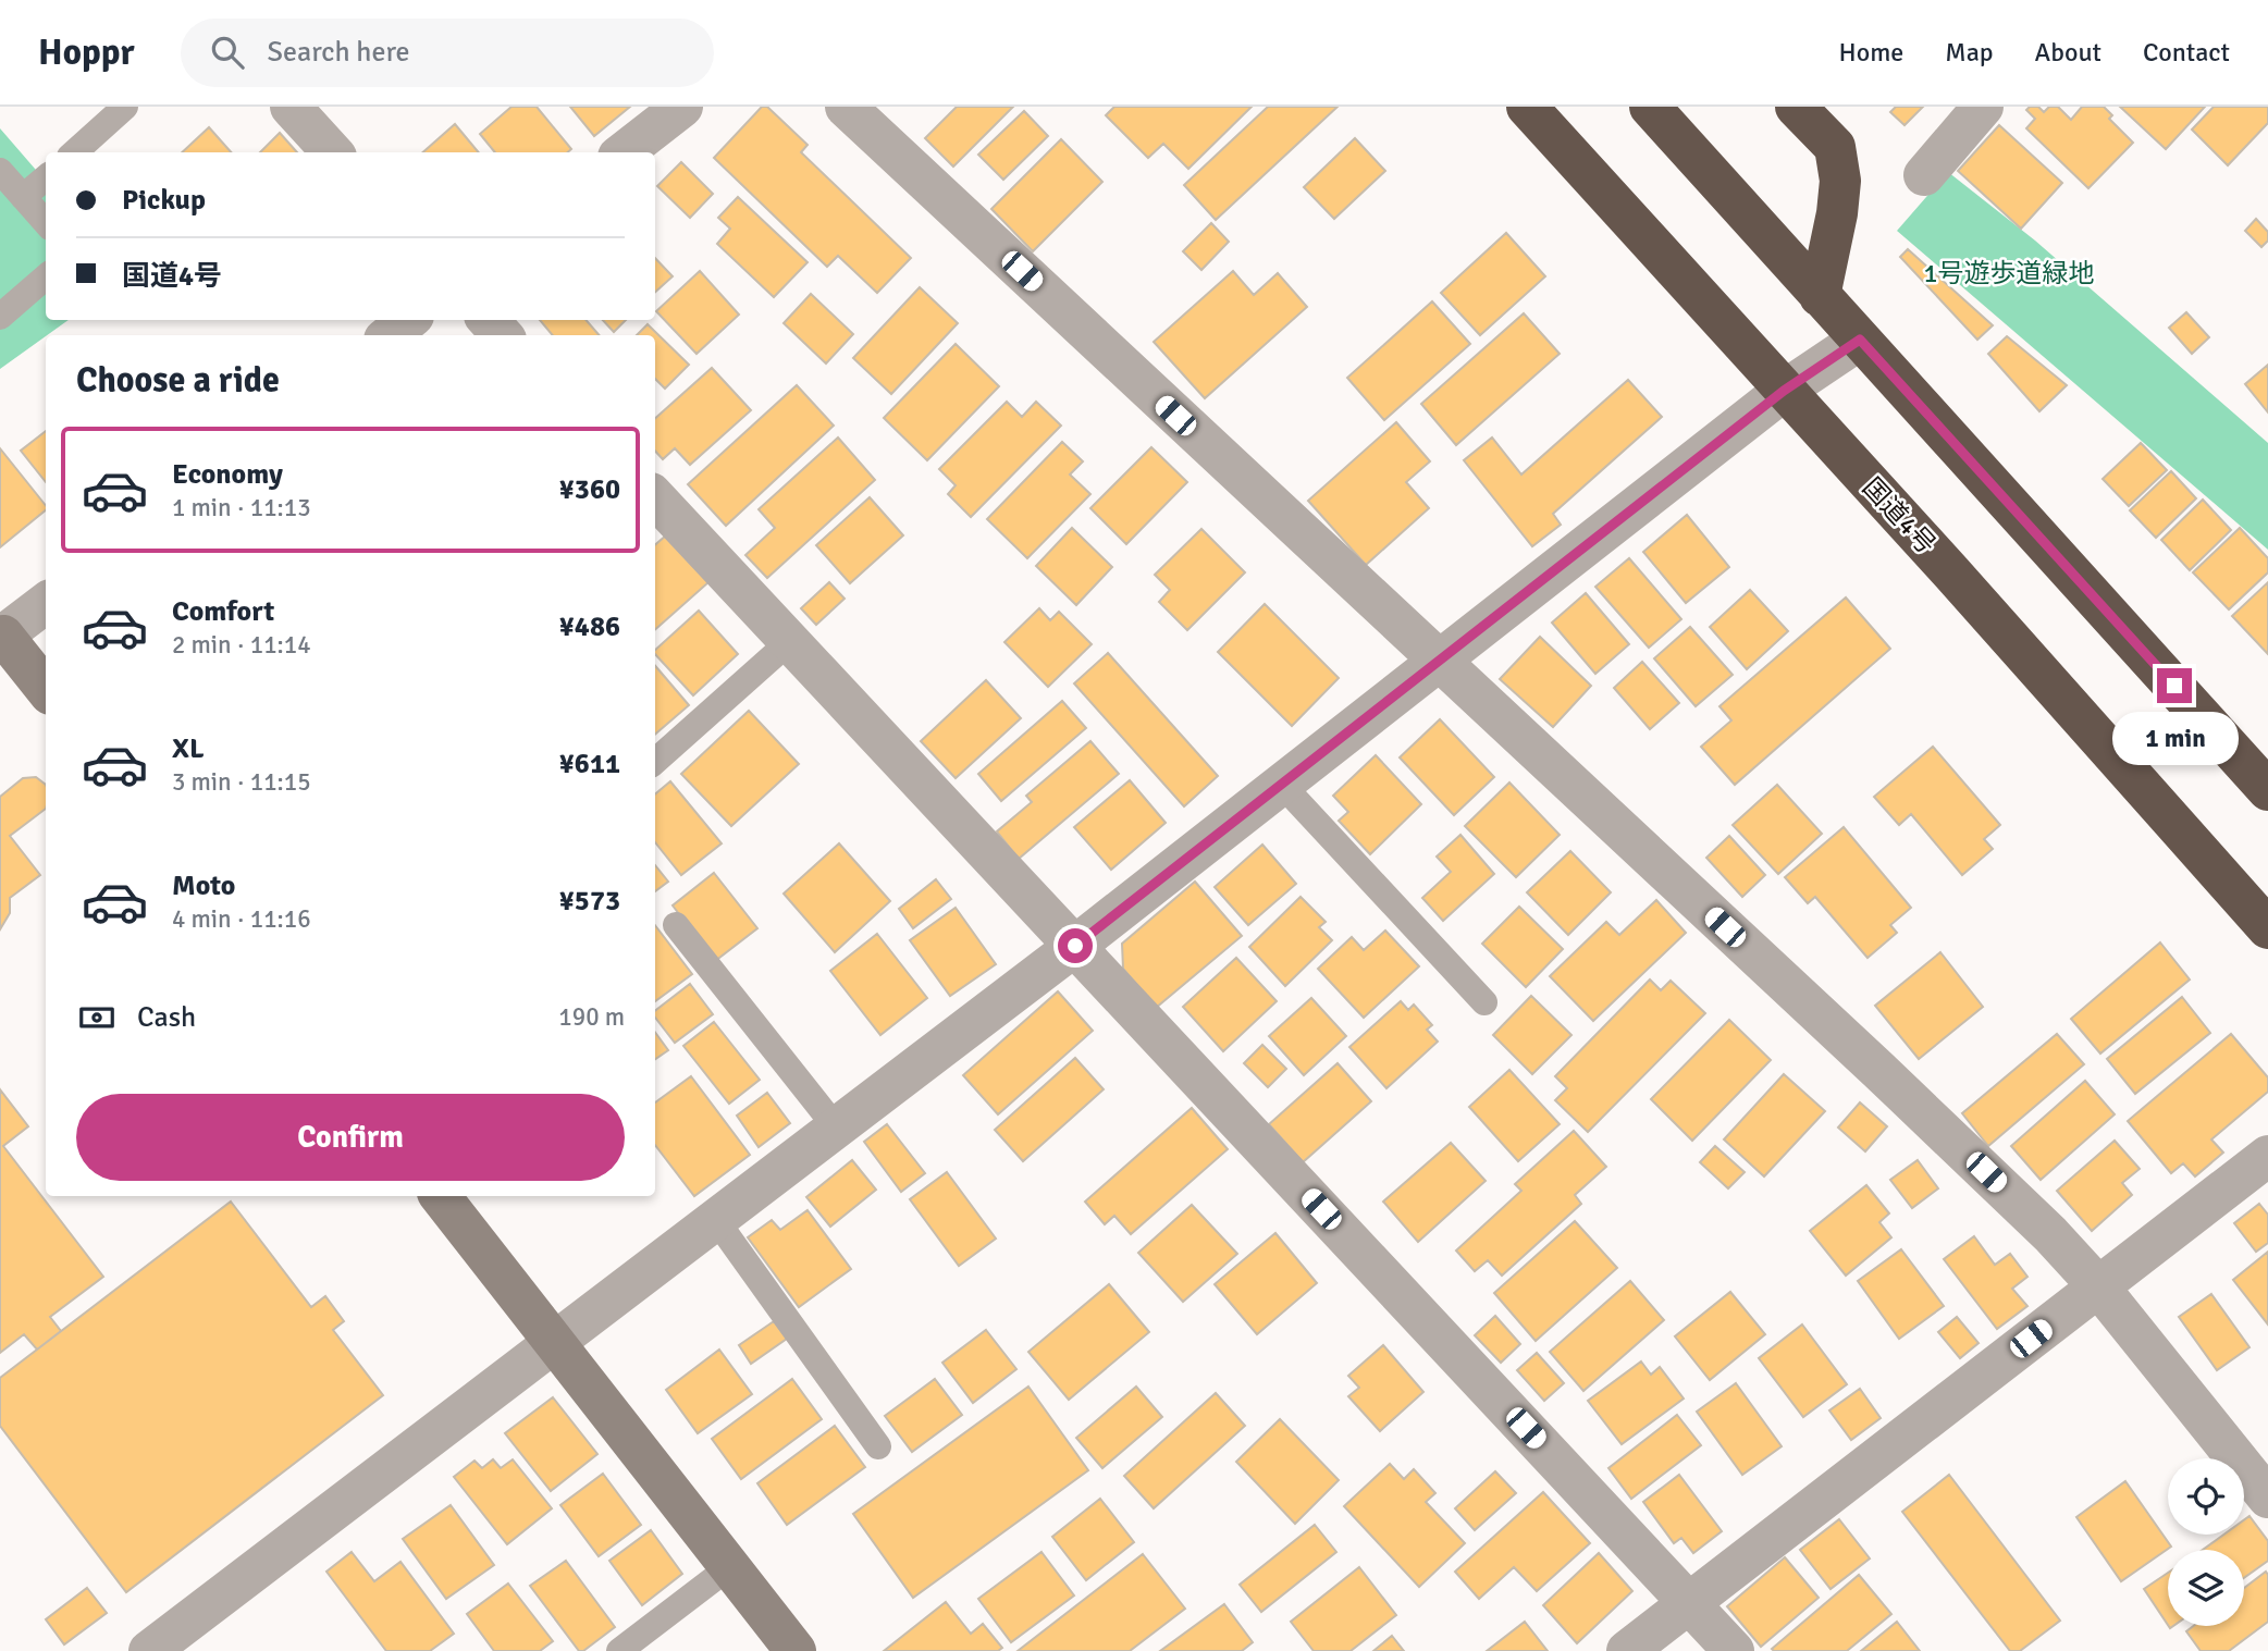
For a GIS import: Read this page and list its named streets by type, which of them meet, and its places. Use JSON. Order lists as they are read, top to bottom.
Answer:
{
  "streets": {
    "highway": ["国道4号"]
  },
  "parks": ["1号遊歩道緑地"],
  "page": {
    "header": "Hoppr",
    "search": "Search here",
    "nav": [
      "Home",
      "Map",
      "About",
      "Contact"
    ],
    "banner": ["Pickup", "国道4号"],
    "heading": "Choose a ride",
    "list": [
      {
        "name": "Economy",
        "note": "1 min · 11:13",
        "value": "¥360"
      },
      {
        "name": "Comfort",
        "note": "2 min · 11:14",
        "value": "¥486"
      },
      {
        "name": "XL",
        "note": "3 min · 11:15",
        "value": "¥611"
      },
      {
        "name": "Moto",
        "note": "4 min · 11:16",
        "value": "¥573"
      }
    ],
    "bubble": "1 min",
    "pay": ["Cash", "190 m"],
    "buttons": "Confirm"
  }
}
